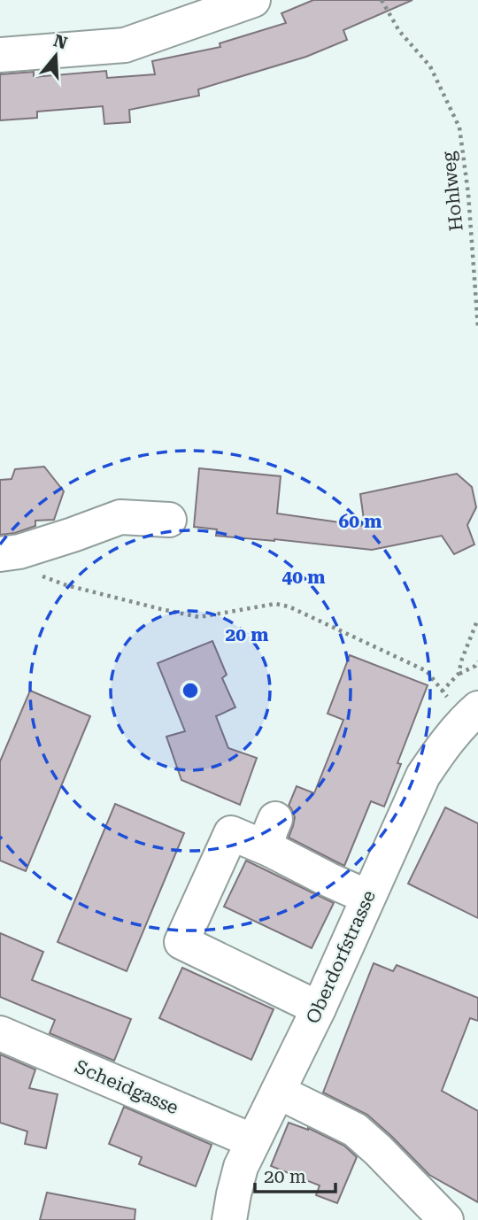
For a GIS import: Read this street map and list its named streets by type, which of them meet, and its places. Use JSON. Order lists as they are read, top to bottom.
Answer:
{
  "streets": {
    "street": ["Oberdorfstrasse", "Scheidgasse"],
    "path": ["Hohlweg"]
  },
  "crossings": [
    ["Oberdorfstrasse", "Scheidgasse"]
  ],
  "scale_bar": "20 m",
  "north": "top",
  "rings": ["60 m", "40 m", "20 m"]
}
